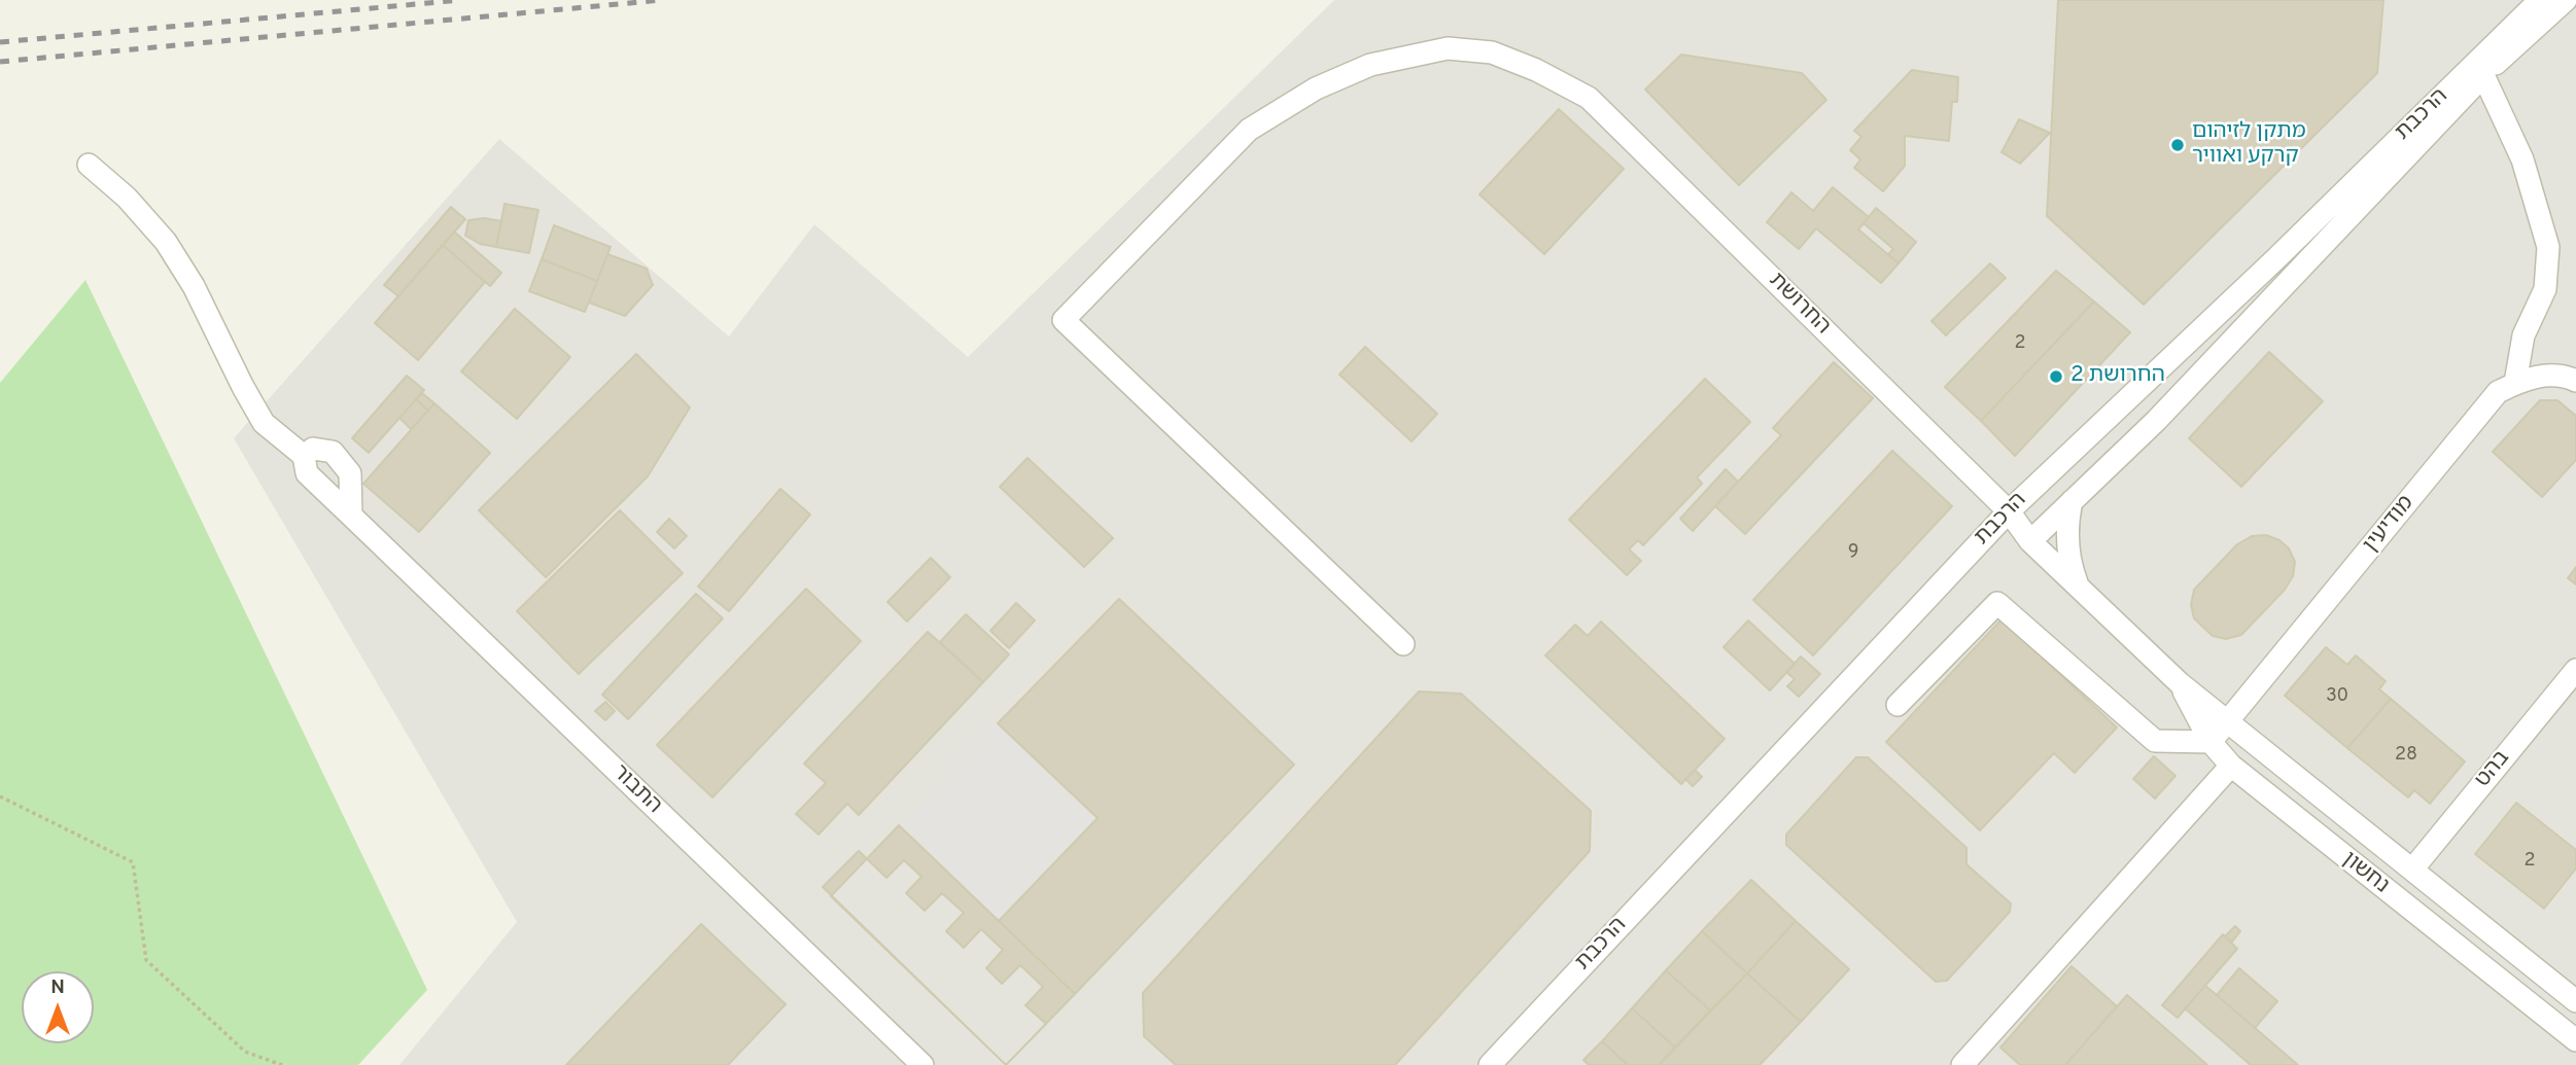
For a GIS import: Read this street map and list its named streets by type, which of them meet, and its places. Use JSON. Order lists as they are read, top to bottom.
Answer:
{
  "streets": {
    "street": [
      "הרכבת",
      "החרושת",
      "מודיעין",
      "בהט",
      "התבור",
      "נחשון"
    ]
  },
  "crossings": [
    ["הרכבת", "החרושת"],
    ["הרכבת", "נחשון"],
    ["החרושת", "נחשון"],
    ["מודיעין", "נחשון"],
    ["בהט", "נחשון"]
  ],
  "places": ["מתקן לזיהום קרקע ואוויר", "החרושת 2"],
  "house_numbers": [
    "2",
    "9",
    "30",
    "28",
    "2"
  ],
  "north": "top"
}
